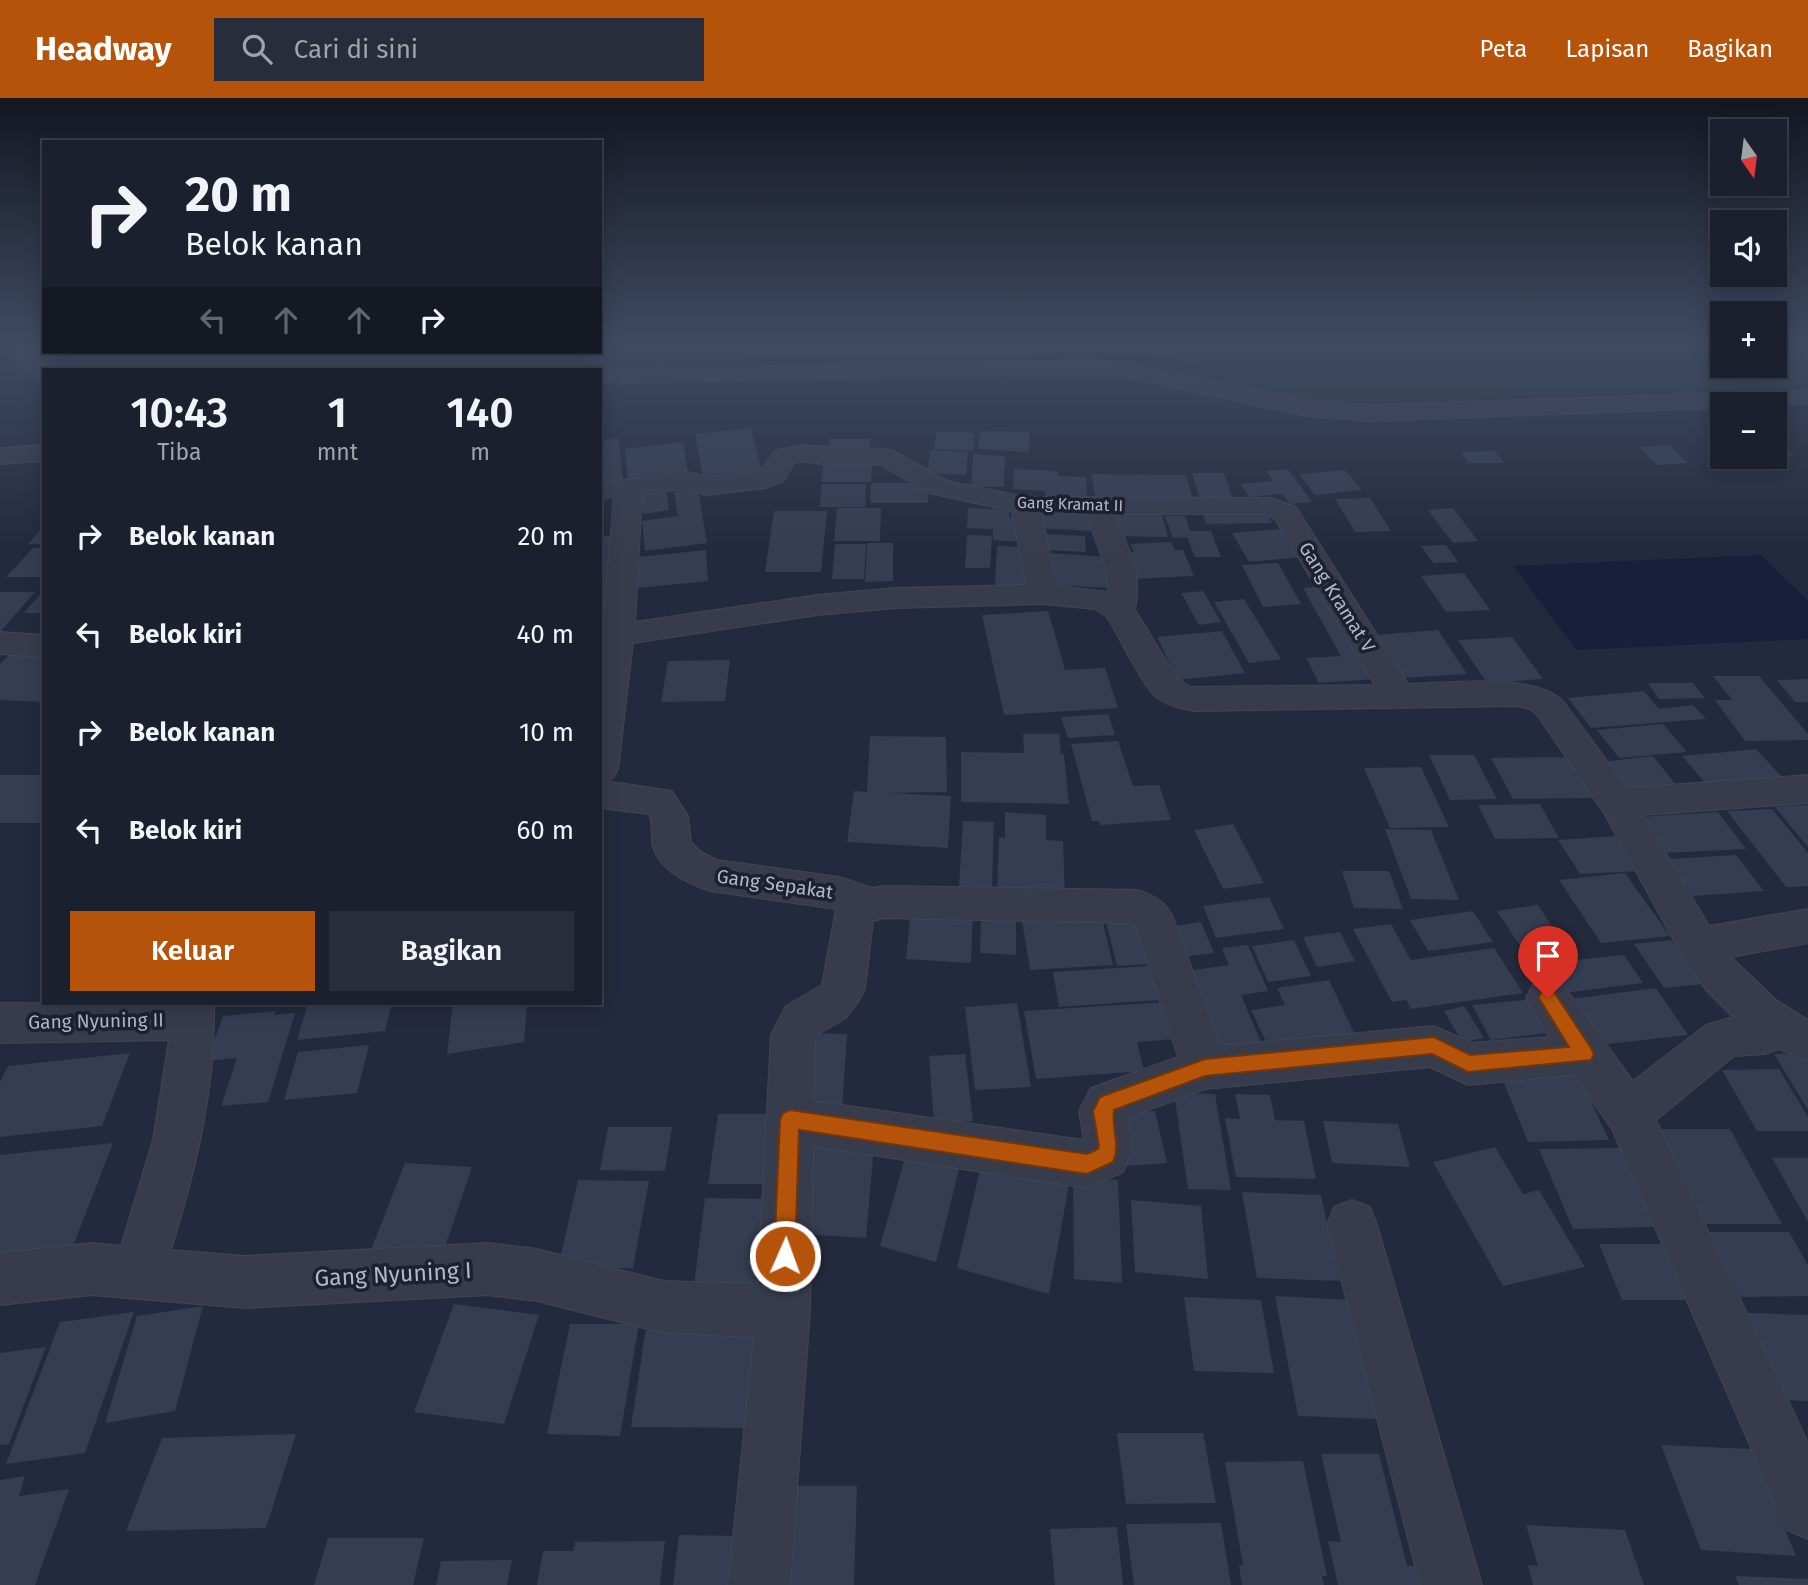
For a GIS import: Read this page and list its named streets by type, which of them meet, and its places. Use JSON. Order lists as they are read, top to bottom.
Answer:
{
  "streets": {
    "street": [
      "Gang Kramat II",
      "Gang Kramat V",
      "Gang Sepakat",
      "Gang Nyuning II",
      "Gang Nyuning I"
    ]
  },
  "crossings": [
    ["Gang Kramat II", "Gang Kramat V"]
  ],
  "north": "bottom",
  "page": {
    "header": "Headway",
    "search": "Cari di sini",
    "nav": ["Peta", "Lapisan", "Bagikan"],
    "map_buttons": ["+", "−"],
    "turn": ["20 m", "Belok kanan"],
    "eta": [
      "10:43",
      "Tiba",
      "1",
      "mnt",
      "140",
      "m"
    ],
    "list": [
      {
        "name": "Belok kanan",
        "value": "20 m"
      },
      {
        "name": "Belok kiri",
        "value": "40 m"
      },
      {
        "name": "Belok kanan",
        "value": "10 m"
      },
      {
        "name": "Belok kiri",
        "value": "60 m"
      }
    ],
    "buttons": ["Keluar", "Bagikan"]
  }
}
